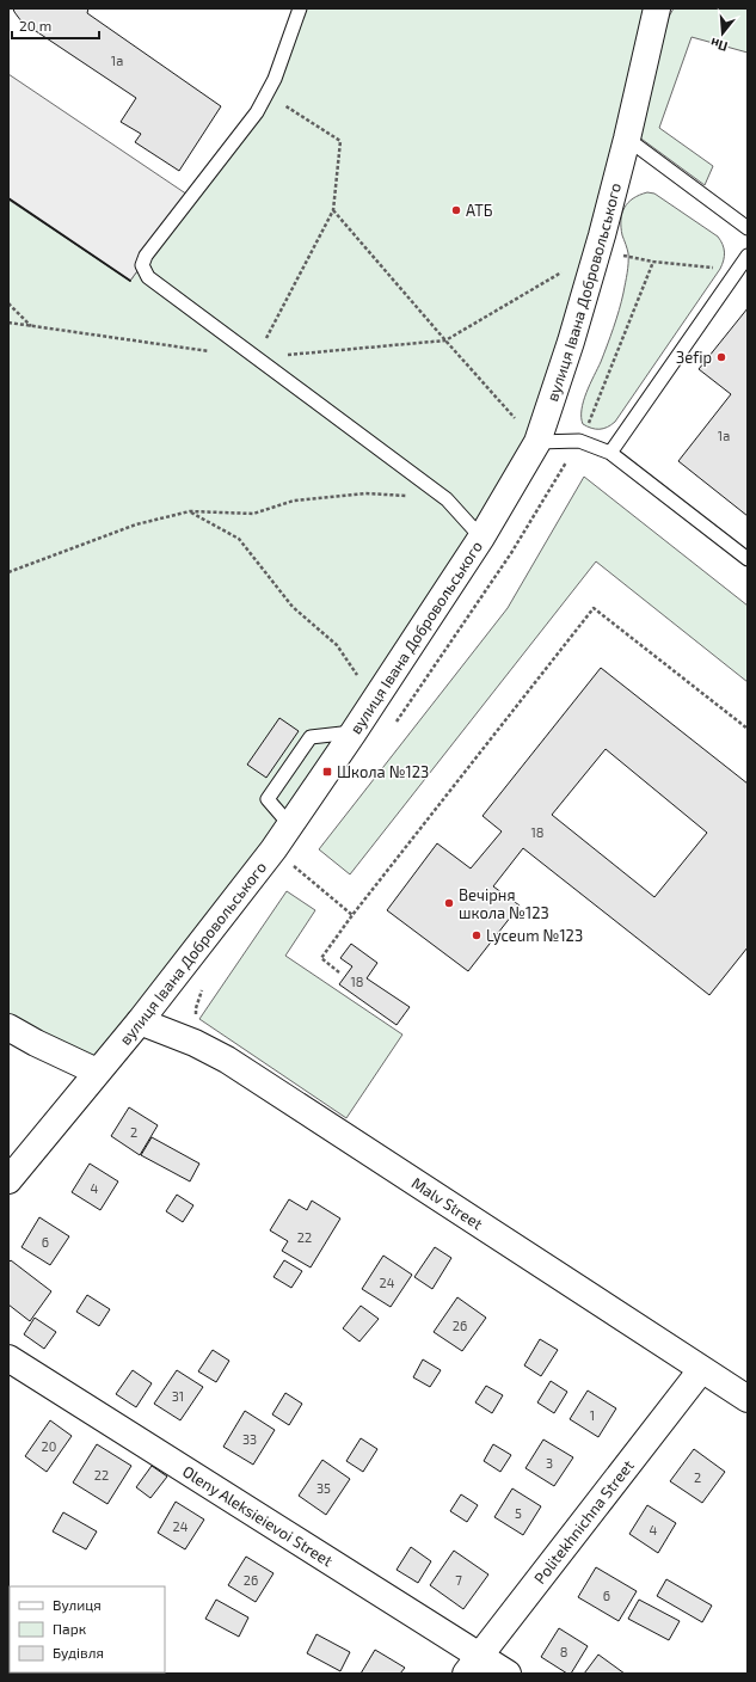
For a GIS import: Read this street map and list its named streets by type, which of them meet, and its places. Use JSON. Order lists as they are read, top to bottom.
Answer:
{
  "streets": {
    "street": [
      "вулиця Івана Добровольського",
      "Malv Street",
      "Oleny Aleksieievoi Street",
      "Politekhnichna Street"
    ]
  },
  "crossings": [
    ["вулиця Івана Добровольського", "Malv Street"],
    ["Malv Street", "Politekhnichna Street"],
    ["Oleny Aleksieievoi Street", "Politekhnichna Street"]
  ],
  "places": {
    "other": [
      "АТБ",
      "Зеfір",
      "Вечірня школа №123",
      "Lyceum №123"
    ],
    "transit": ["Школа №123"]
  },
  "house_numbers": [
    "1а",
    "1а",
    "18",
    "18",
    "2",
    "4",
    "22",
    "6",
    "24",
    "26",
    "31",
    "1",
    "33",
    "20",
    "3",
    "22",
    "2",
    "35",
    "5",
    "24",
    "4",
    "26",
    "7",
    "6",
    "8"
  ],
  "legend": ["Вулиця", "Парк", "Будівля"],
  "scale_bar": "20 m",
  "north": "bottom"
}
